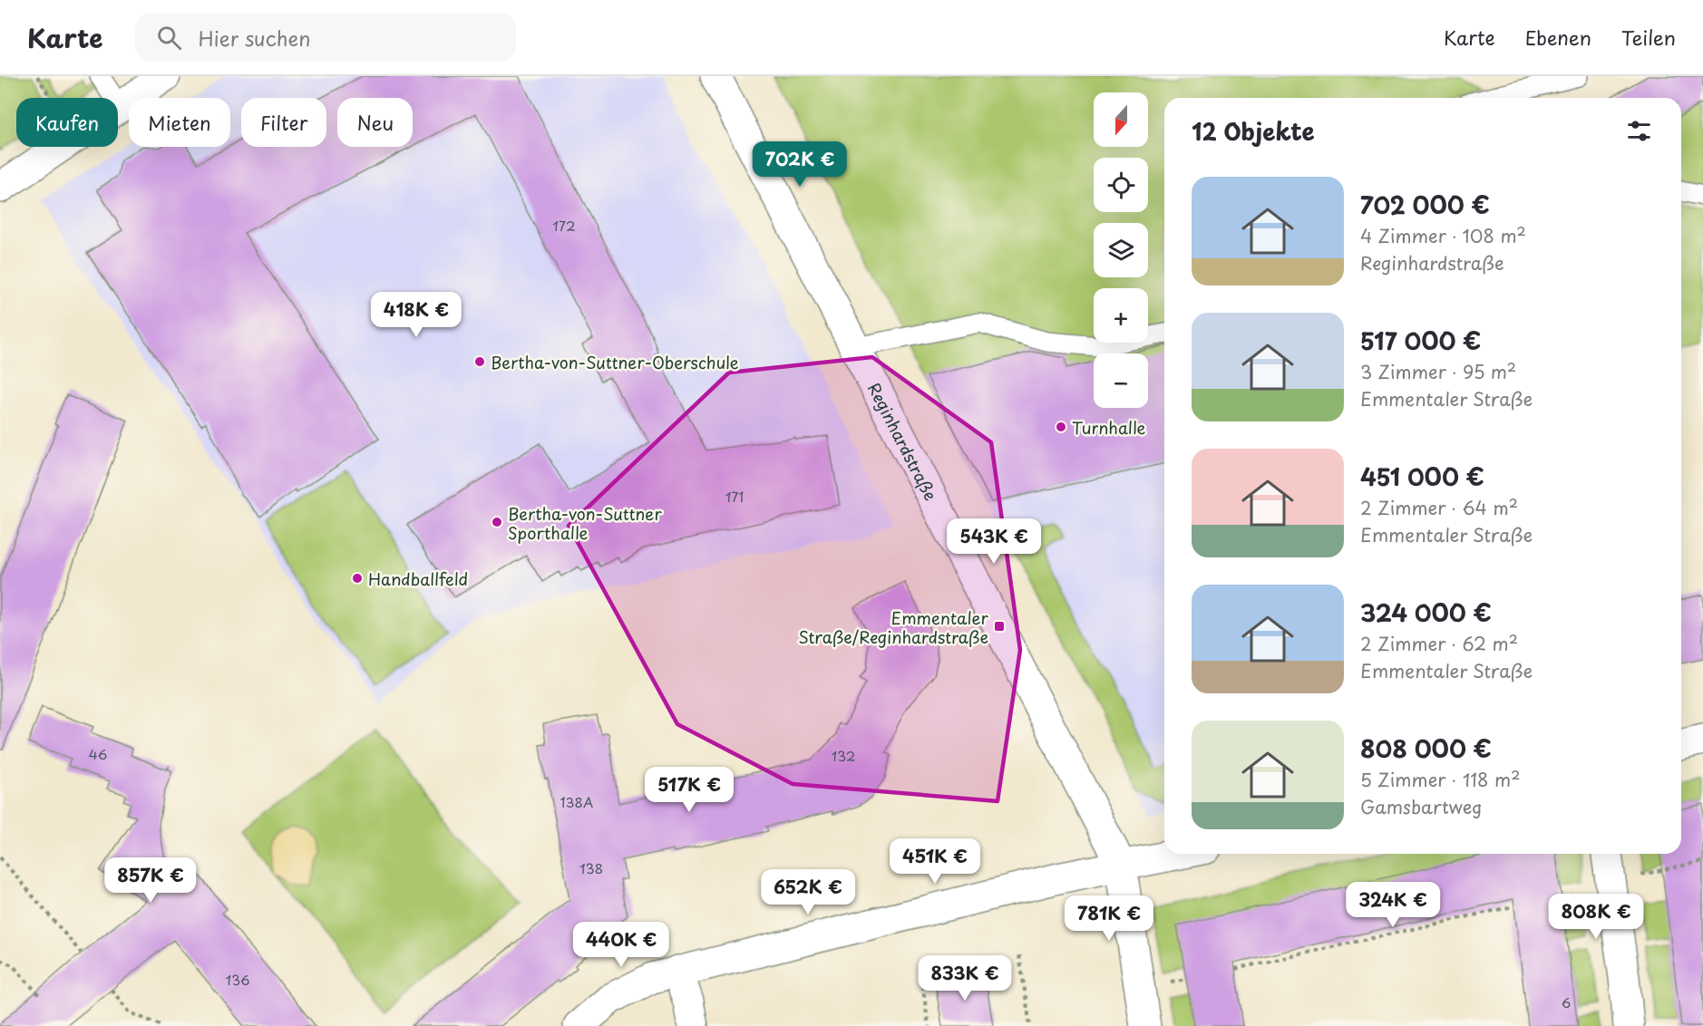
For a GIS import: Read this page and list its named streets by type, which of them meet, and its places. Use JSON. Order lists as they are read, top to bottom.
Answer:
{
  "streets": {
    "street": ["Reginhardstraße"]
  },
  "places": {
    "other": [
      "Bertha-von-Suttner-Oberschule",
      "Turnhalle",
      "Bertha-von-Suttner Sporthalle",
      "Handballfeld"
    ],
    "transit": ["Emmentaler Straße/Reginhardstraße"]
  },
  "house_numbers": [
    "172",
    "171",
    "46",
    "132",
    "138A",
    "138",
    "136",
    "6"
  ],
  "north": "bottom",
  "page": {
    "header": "Karte",
    "search": "Hier suchen",
    "nav": ["Karte", "Ebenen", "Teilen"],
    "map_buttons": ["+", "−"],
    "chip": [
      "Kaufen",
      "Mieten",
      "Filter",
      "Neu"
    ],
    "heading": "12 Objekte",
    "price": [
      "702K €",
      "418K €",
      "543K €",
      "517K €",
      "451K €",
      "857K €",
      "652K €",
      "324K €",
      "808K €",
      "781K €",
      "440K €",
      "833K €"
    ],
    "list": [
      {
        "name": "702 000 €",
        "note": "4 Zimmer · 108 m² · Reginhardstraße"
      },
      {
        "name": "517 000 €",
        "note": "3 Zimmer · 95 m² · Emmentaler Straße"
      },
      {
        "name": "451 000 €",
        "note": "2 Zimmer · 64 m² · Emmentaler Straße"
      },
      {
        "name": "324 000 €",
        "note": "2 Zimmer · 62 m² · Emmentaler Straße"
      },
      {
        "name": "808 000 €",
        "note": "5 Zimmer · 118 m² · Gamsbartweg"
      }
    ]
  }
}
